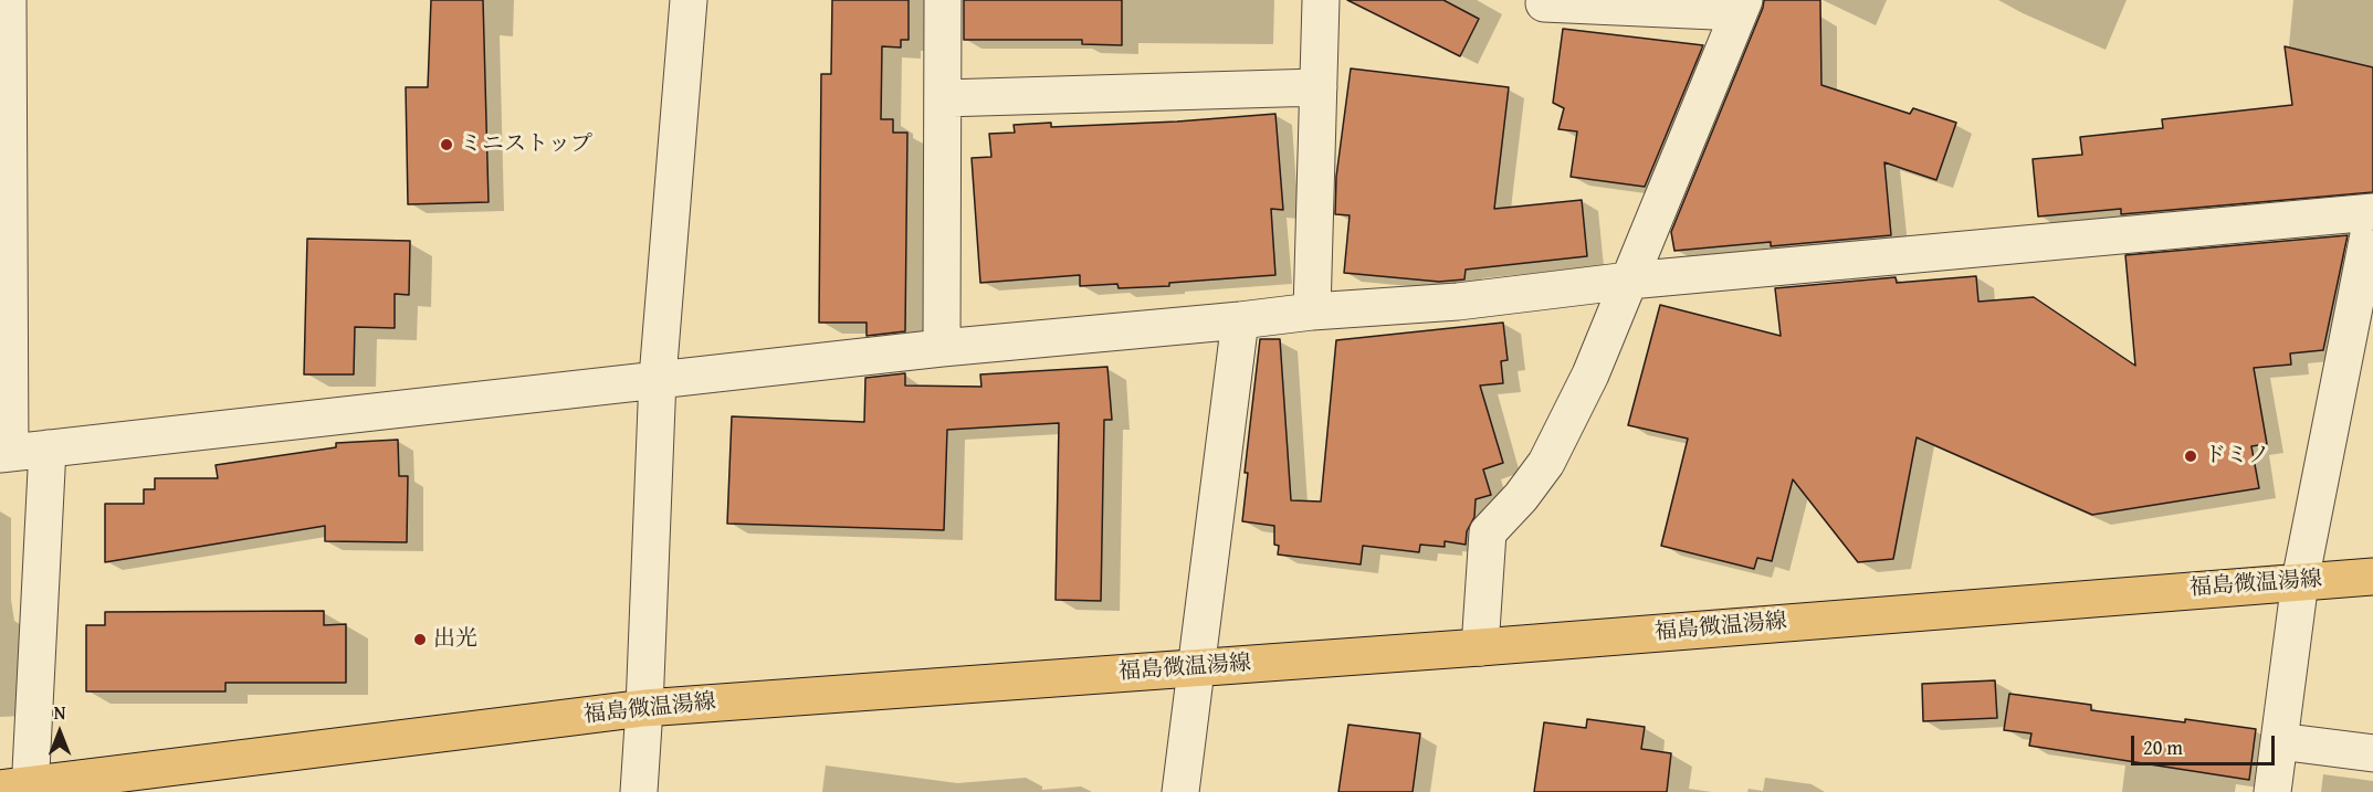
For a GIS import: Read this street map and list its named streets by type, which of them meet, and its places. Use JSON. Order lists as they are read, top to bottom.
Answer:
{
  "streets": {
    "main road": ["福島微温湯線"]
  },
  "places": ["ミニストップ", "ドミノ", "出光"],
  "scale_bar": "20 m",
  "north": "top"
}
